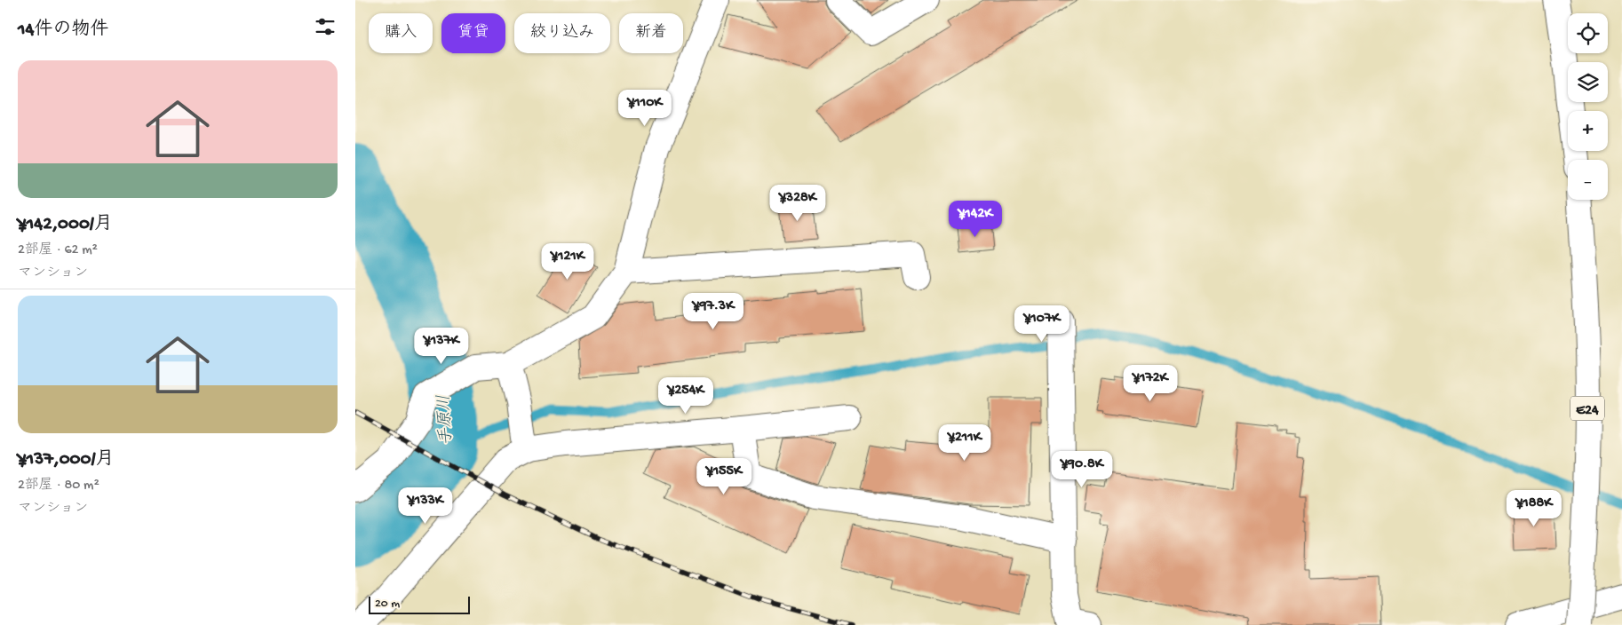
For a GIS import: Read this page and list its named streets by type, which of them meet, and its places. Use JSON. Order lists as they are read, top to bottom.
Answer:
{
  "streets": {
    "main road": ["E24"]
  },
  "water": ["手原川"],
  "scale_bar": "20 m",
  "page": {
    "heading": "14件の物件",
    "map_buttons": ["+", "−"],
    "chip": [
      "購入",
      "賃貸",
      "絞り込み",
      "新着"
    ],
    "list": [
      {
        "name": "¥142,000/月",
        "note": "2部屋 · 62 m² · マンション"
      },
      {
        "name": "¥137,000/月",
        "note": "2部屋 · 80 m² · マンション"
      }
    ],
    "price": [
      "¥110K",
      "¥328K",
      "¥142K",
      "¥121K",
      "¥97.3K",
      "¥107K",
      "¥137K",
      "¥172K",
      "¥254K",
      "¥211K",
      "¥90.8K",
      "¥155K",
      "¥133K",
      "¥188K"
    ],
    "scale": "20 m"
  }
}
